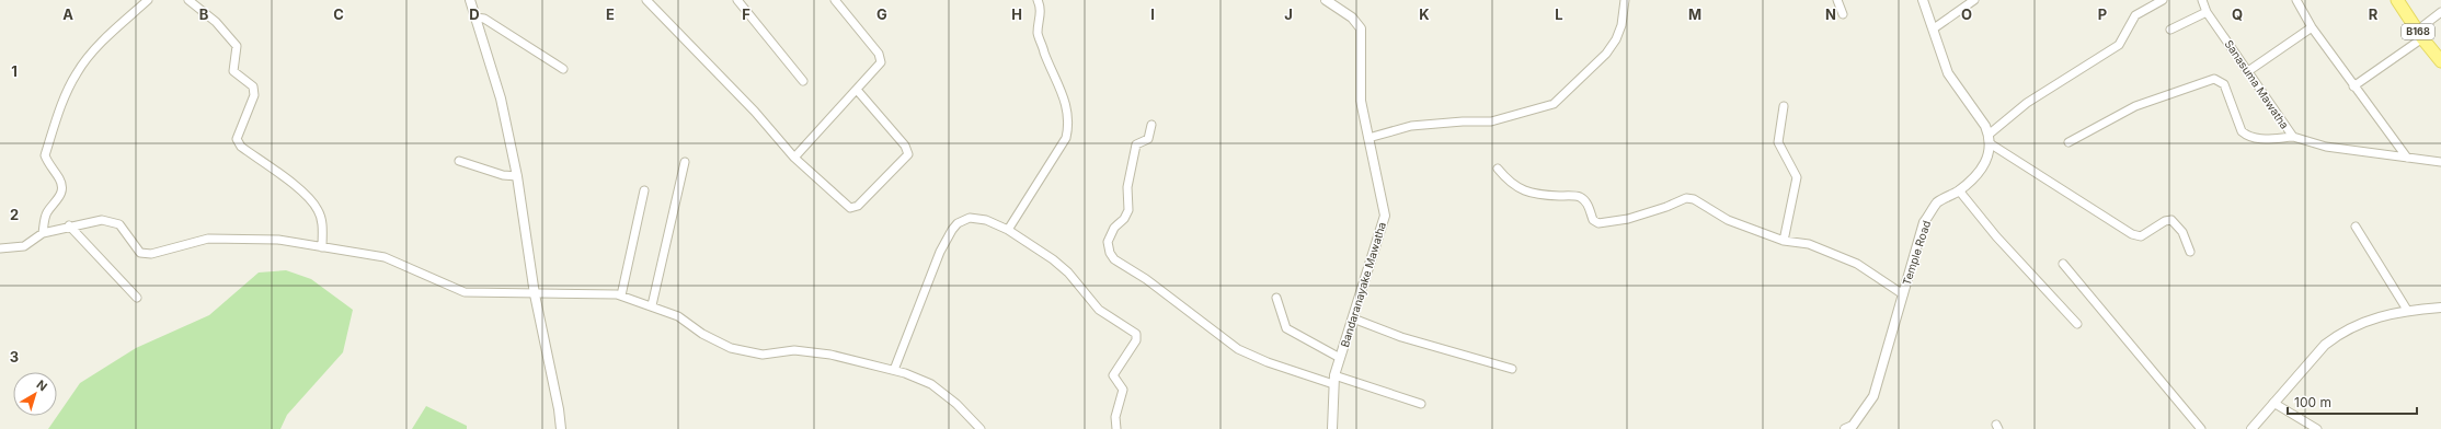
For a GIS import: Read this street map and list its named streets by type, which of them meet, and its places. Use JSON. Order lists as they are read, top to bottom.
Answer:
{
  "streets": {
    "main road": ["B168"],
    "street": ["Sanasuma Mawatha", "Temple Road", "Bandaranayake Mawatha"]
  },
  "scale_bar": "100 m",
  "north": "top right",
  "grid": {
    "columns": [
      "A",
      "B",
      "C",
      "D",
      "E",
      "F",
      "G",
      "H",
      "I",
      "J",
      "K",
      "L",
      "M",
      "N",
      "O",
      "P",
      "Q",
      "R"
    ],
    "rows": ["1", "2", "3"]
  }
}
